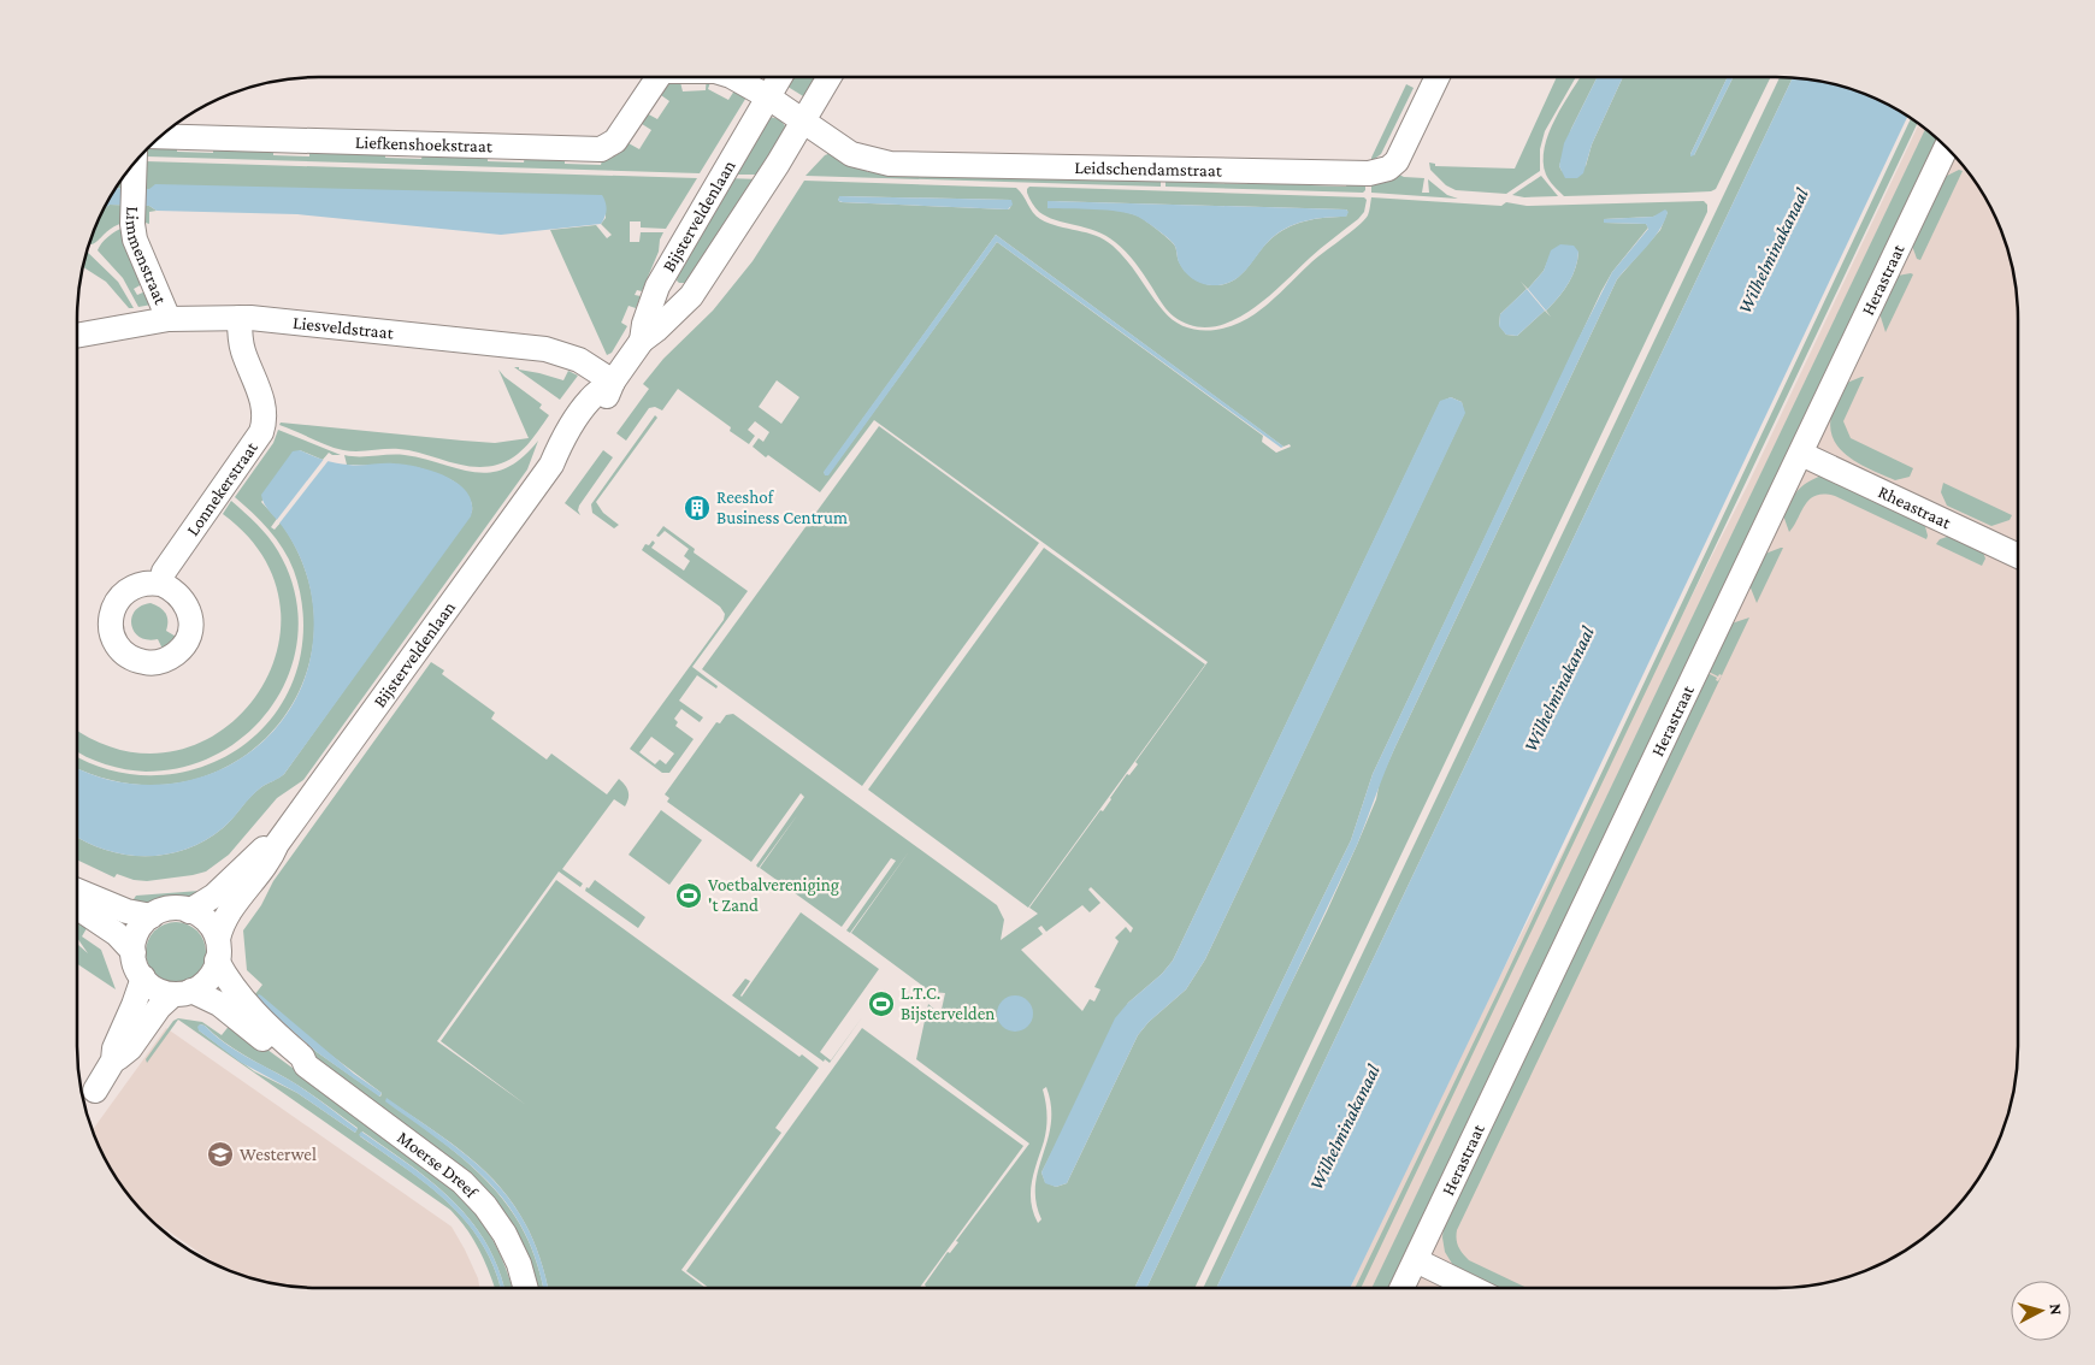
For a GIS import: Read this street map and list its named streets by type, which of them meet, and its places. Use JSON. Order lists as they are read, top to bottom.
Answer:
{
  "streets": {
    "street": [
      "Liefkenshoekstraat",
      "Leidschendamstraat",
      "Bijsterveldenlaan",
      "Limmenstraat",
      "Herastraat",
      "Liesveldstraat",
      "Lonnekerstraat",
      "Rheastraat",
      "Moerse Dreef"
    ]
  },
  "crossings": [
    ["Leidschendamstraat", "Bijsterveldenlaan"],
    ["Bijsterveldenlaan", "Liesveldstraat"],
    ["Bijsterveldenlaan", "Moerse Dreef"],
    ["Limmenstraat", "Liesveldstraat"],
    ["Herastraat", "Rheastraat"],
    ["Liesveldstraat", "Lonnekerstraat"]
  ],
  "water": ["Wilhelminakanaal"],
  "places": {
    "building": ["Reeshof Business Centrum"],
    "sports": ["Voetbalvereniging 't Zand", "L.T.C. Bijstervelden"],
    "school or university": ["Westerwel"]
  },
  "north": "right"
}
